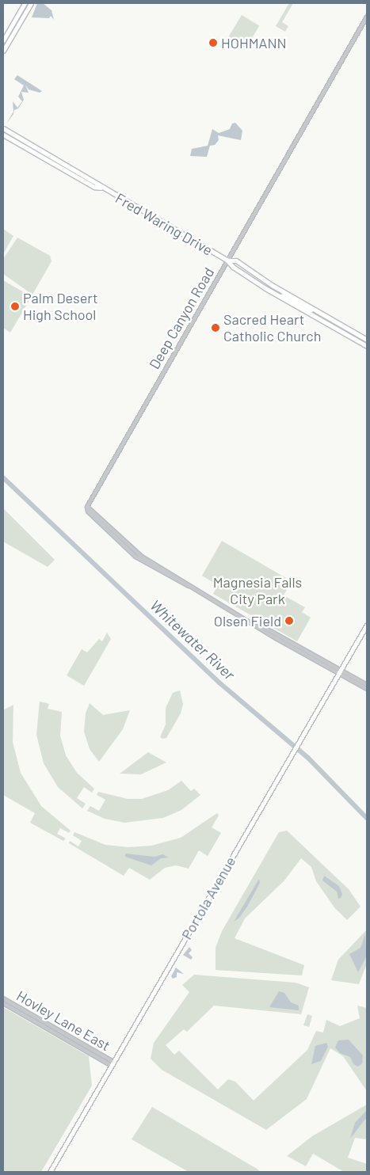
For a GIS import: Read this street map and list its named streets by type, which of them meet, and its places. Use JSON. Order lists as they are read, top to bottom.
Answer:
{
  "streets": {
    "main road": ["Fred Waring Drive", "Portola Avenue"],
    "street": ["Deep Canyon Road", "Hovley Lane East"]
  },
  "crossings": [
    ["Fred Waring Drive", "Deep Canyon Road"],
    ["Deep Canyon Road", "Portola Avenue"],
    ["Portola Avenue", "Hovley Lane East"]
  ],
  "water": ["Whitewater River"],
  "parks": ["Magnesia Falls City Park"],
  "places": [
    "HOHMANN",
    "Palm Desert High School",
    "Sacred Heart Catholic Church",
    "Olsen Field"
  ]
}
